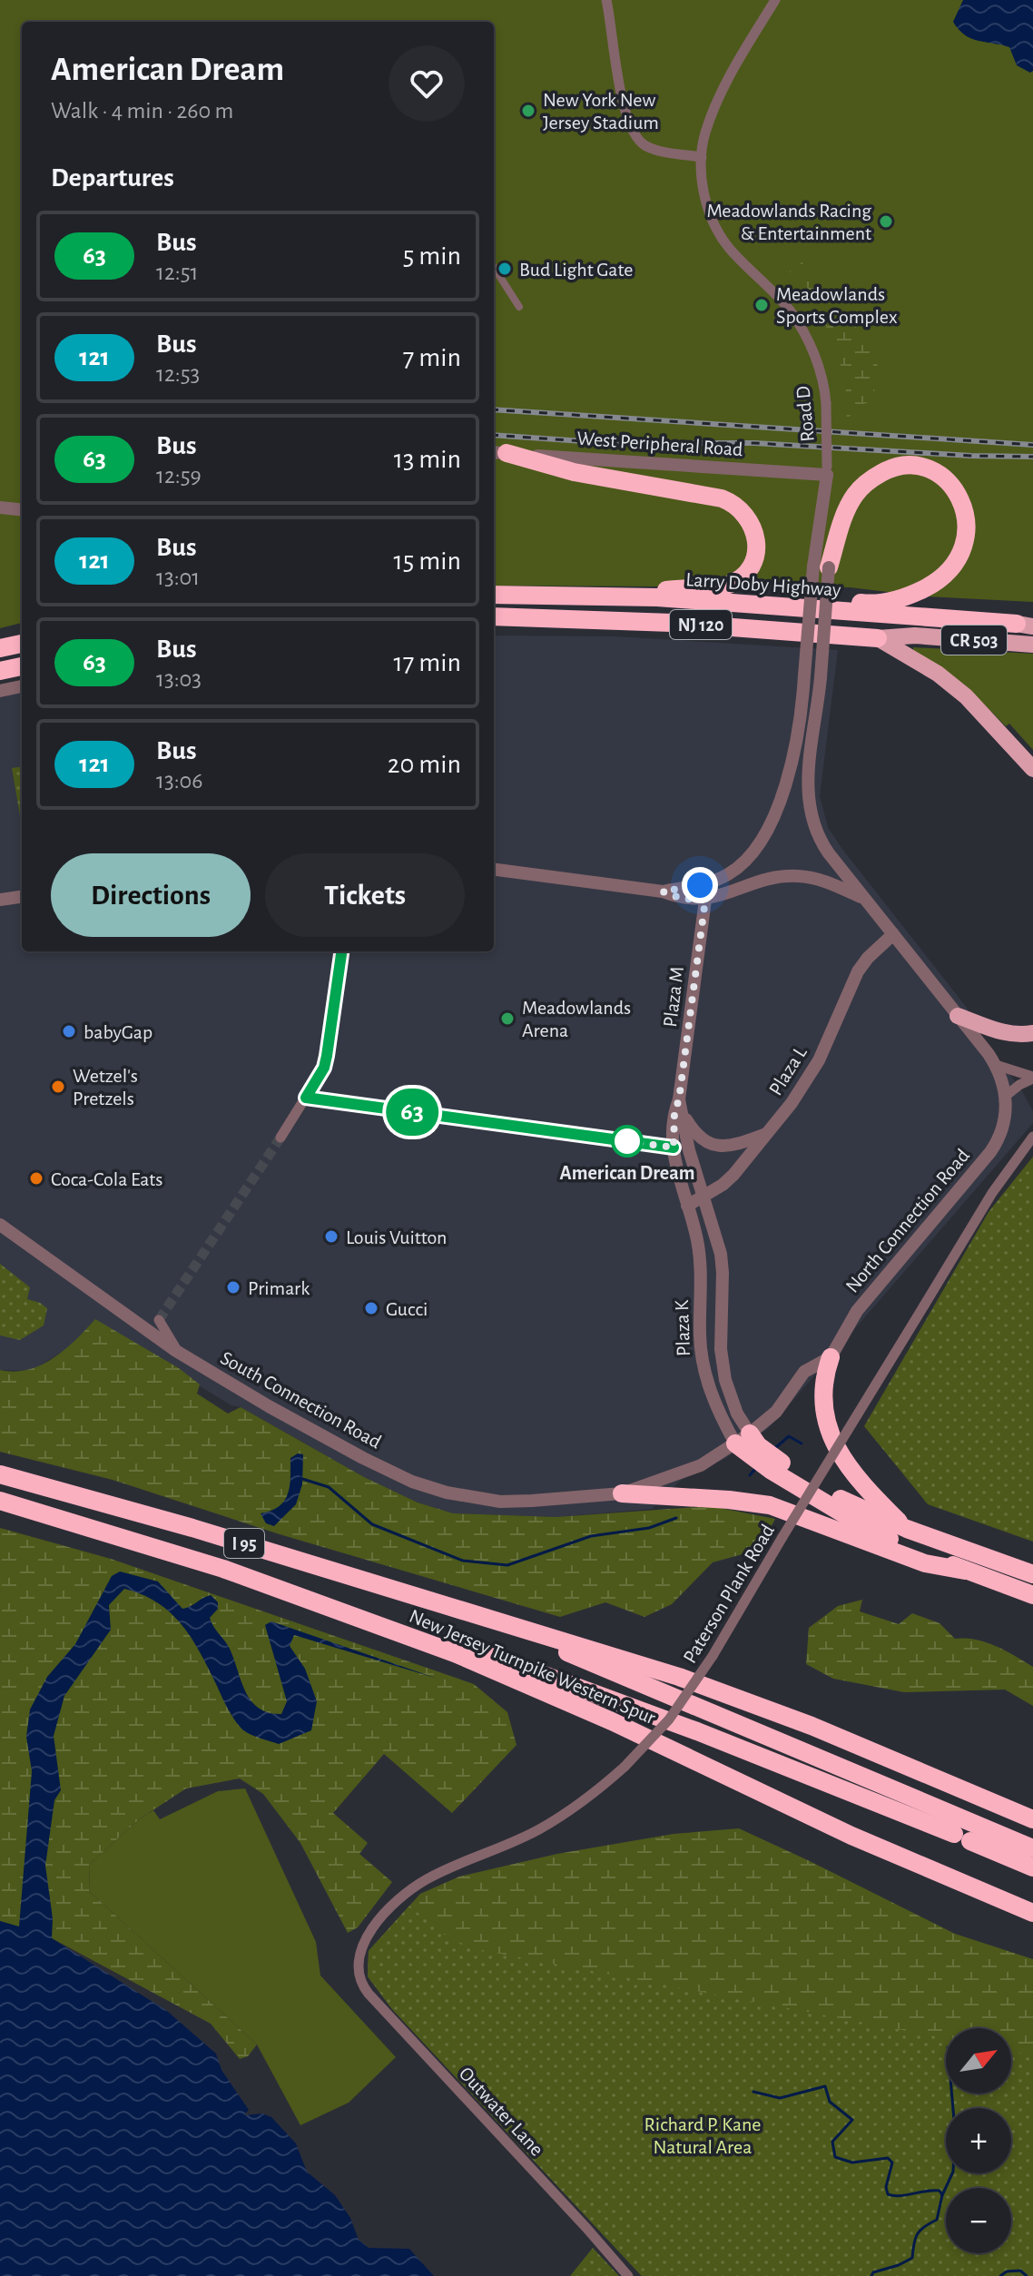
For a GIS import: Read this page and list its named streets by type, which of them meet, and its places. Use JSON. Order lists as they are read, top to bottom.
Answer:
{
  "streets": {
    "highway": [
      "Larry Doby Highway",
      "NJ 120",
      "I 95",
      "New Jersey Turnpike Western Spur"
    ],
    "main road": ["CR 503"],
    "street": [
      "Road D",
      "West Peripheral Road",
      "Plaza M",
      "Plaza L",
      "North Connection Road",
      "Plaza K",
      "South Connection Road",
      "Paterson Plank Road",
      "Outwater Lane"
    ]
  },
  "crossings": [
    ["Road D", "West Peripheral Road"],
    ["Road D", "North Connection Road"],
    ["NJ 120", "CR 503"],
    ["Plaza M", "Plaza L"],
    ["Plaza M", "Plaza K"],
    ["Plaza L", "North Connection Road"],
    ["Plaza L", "Plaza K"],
    ["North Connection Road", "Plaza K"],
    ["North Connection Road", "South Connection Road"],
    ["Paterson Plank Road", "Outwater Lane"]
  ],
  "parks": ["Richard P. Kane Natural Area"],
  "places": [
    "New York New Jersey Stadium",
    "Meadowlands Racing & Entertainment",
    "Bud Light Gate",
    "Meadowlands Sports Complex",
    "Meadowlands Arena",
    "babyGap",
    "Wetzel's Pretzels",
    "American Dream",
    "Coca-Cola Eats",
    "Louis Vuitton",
    "Primark",
    "Gucci"
  ],
  "lines": ["bus line 63"],
  "north": "top right",
  "page": {
    "on_map": "63",
    "heading": [
      ["American Dream", "Walk · 4 min · 260 m"],
      "Departures"
    ],
    "list": [
      {
        "mark": "63",
        "name": "Bus",
        "note": "12:51",
        "value": "5 min"
      },
      {
        "mark": "121",
        "name": "Bus",
        "note": "12:53",
        "value": "7 min"
      },
      {
        "mark": "63",
        "name": "Bus",
        "note": "12:59",
        "value": "13 min"
      },
      {
        "mark": "121",
        "name": "Bus",
        "note": "13:01",
        "value": "15 min"
      },
      {
        "mark": "63",
        "name": "Bus",
        "note": "13:03",
        "value": "17 min"
      },
      {
        "mark": "121",
        "name": "Bus",
        "note": "13:06",
        "value": "20 min"
      }
    ],
    "buttons": ["Directions", "Tickets"],
    "map_buttons": ["+", "−"]
  }
}
